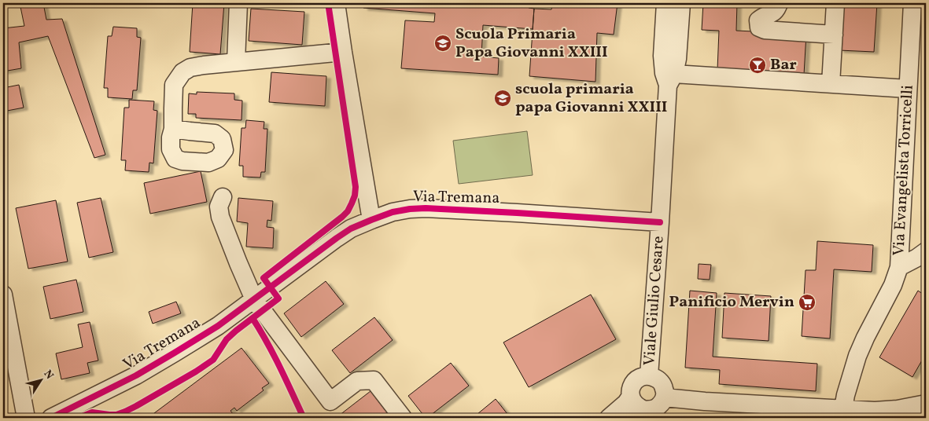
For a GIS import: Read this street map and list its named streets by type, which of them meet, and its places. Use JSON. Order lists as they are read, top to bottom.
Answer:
{
  "streets": {
    "street": ["Via Evangelista Torricelli", "Via Tremana", "Viale Giulio Cesare"]
  },
  "crossings": [
    ["Via Tremana", "Viale Giulio Cesare"]
  ],
  "places": {
    "school or university": ["Scuola Primaria Papa Giovanni XXIII", "scuola primaria papa Giovanni XXIII"],
    "bar": ["Bar"],
    "supermarket": ["Panificio Mervin"]
  },
  "north": "top right"
}
